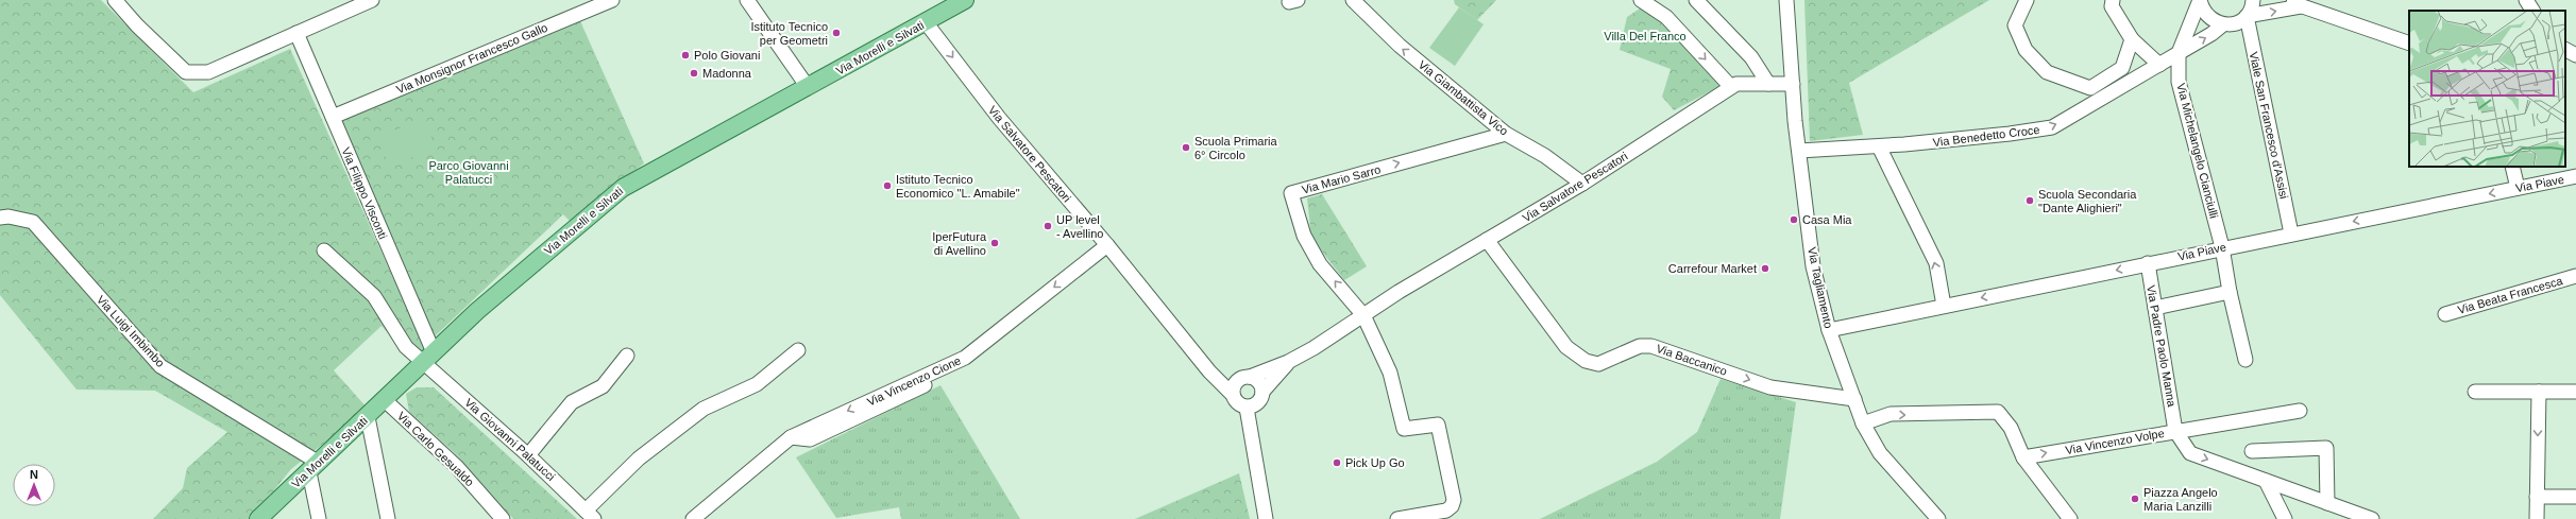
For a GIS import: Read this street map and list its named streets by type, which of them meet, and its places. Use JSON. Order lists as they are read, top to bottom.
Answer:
{
  "streets": {
    "main road": ["Via Morelli e Silvati"],
    "street": [
      "Via Monsignor Francesco Gallo",
      "Via Giambattista Vico",
      "Viale San Francesco d'Assisi",
      "Via Benedetto Croce",
      "Via Michelangelo Cianciulli",
      "Via Salvatore Pescatori",
      "Via Mario Sarro",
      "Via Piave",
      "Via Filippo Visconti",
      "Via Tagliamento",
      "Via Beata Francesca",
      "Via Luigi Imbimbo",
      "Via Padre Paolo Manna",
      "Via Baccanico",
      "Via Vincenzo Cione",
      "Via Giovanni Palatucci",
      "Via Vincenzo Volpe",
      "Via Carlo Gesualdo"
    ]
  },
  "crossings": [
    ["Via Morelli e Silvati", "Via Salvatore Pescatori"],
    ["Via Morelli e Silvati", "Via Filippo Visconti"],
    ["Via Morelli e Silvati", "Via Luigi Imbimbo"],
    ["Via Morelli e Silvati", "Via Giovanni Palatucci"],
    ["Via Morelli e Silvati", "Via Carlo Gesualdo"],
    ["Via Monsignor Francesco Gallo", "Via Filippo Visconti"],
    ["Via Giambattista Vico", "Via Salvatore Pescatori"],
    ["Via Giambattista Vico", "Via Mario Sarro"],
    ["Viale San Francesco d'Assisi", "Via Benedetto Croce"],
    ["Viale San Francesco d'Assisi", "Via Piave"],
    ["Via Benedetto Croce", "Via Michelangelo Cianciulli"],
    ["Via Benedetto Croce", "Via Tagliamento"],
    ["Via Michelangelo Cianciulli", "Via Piave"],
    ["Via Salvatore Pescatori", "Via Mario Sarro"],
    ["Via Salvatore Pescatori", "Via Tagliamento"],
    ["Via Salvatore Pescatori", "Via Baccanico"],
    ["Via Salvatore Pescatori", "Via Vincenzo Cione"],
    ["Via Piave", "Via Tagliamento"],
    ["Via Piave", "Via Padre Paolo Manna"],
    ["Via Filippo Visconti", "Via Giovanni Palatucci"],
    ["Via Tagliamento", "Via Baccanico"],
    ["Via Padre Paolo Manna", "Via Vincenzo Volpe"]
  ],
  "one_way": [
    "Via Giambattista Vico",
    "Via Benedetto Croce",
    "Via Piave",
    "Via Baccanico"
  ],
  "parks": ["Villa Del Franco", "Parco Giovanni Palatucci"],
  "places": [
    "Istituto Tecnico per Geometri",
    "Polo Giovani",
    "Madonna",
    "Scuola Primaria 6° Circolo",
    "Istituto Tecnico Economico \"L. Amabile\"",
    "Scuola Secondaria \"Dante Alighieri\"",
    "Casa Mia",
    "UP level - Avellino",
    "IperFutura di Avellino",
    "Carrefour Market",
    "Pick Up Go",
    "Piazza Angelo Maria Lanzilli"
  ],
  "north": "top"
}
